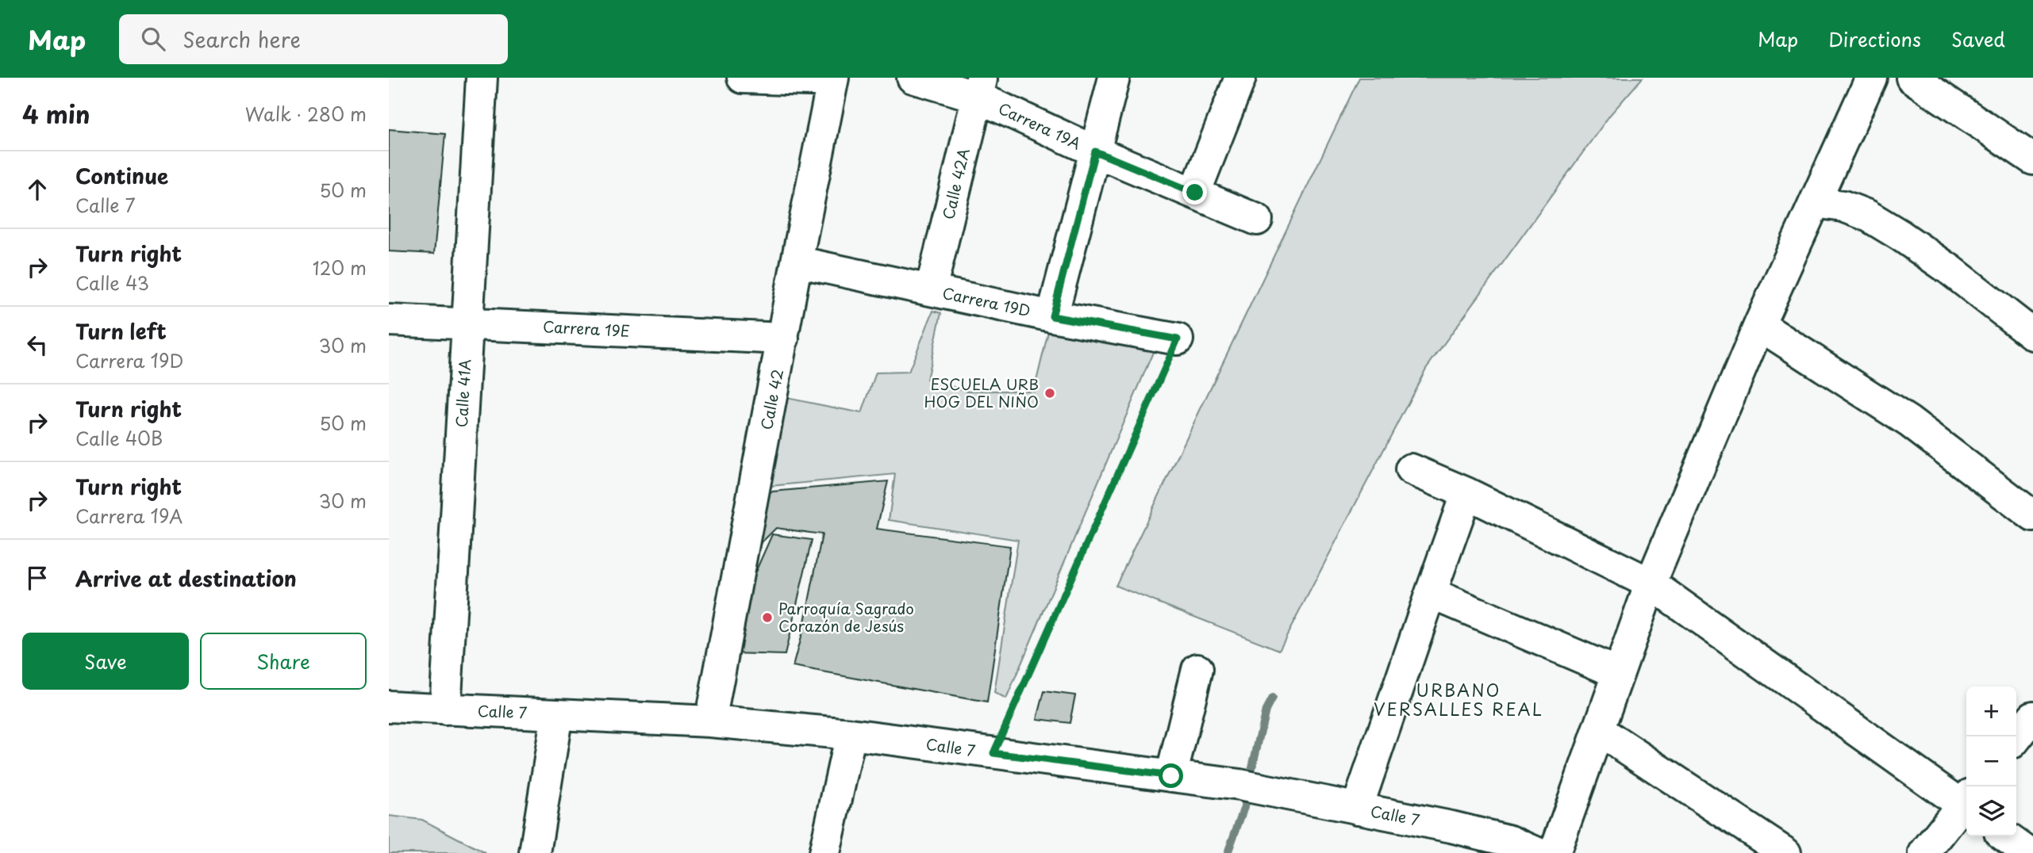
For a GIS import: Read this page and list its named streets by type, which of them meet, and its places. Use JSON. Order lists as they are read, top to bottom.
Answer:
{
  "streets": {
    "street": [
      "Carrera 19A",
      "Calle 42A",
      "Carrera 19D",
      "Carrera 19E",
      "Calle 41A",
      "Calle 42",
      "Calle 7"
    ]
  },
  "crossings": [
    ["Carrera 19A", "Calle 42A"],
    ["Calle 42A", "Carrera 19D"],
    ["Carrera 19D", "Calle 42"],
    ["Carrera 19E", "Calle 41A"],
    ["Carrera 19E", "Calle 42"],
    ["Calle 41A", "Calle 7"],
    ["Calle 42", "Calle 7"]
  ],
  "districts": ["URBANO VERSALLES REAL"],
  "places": ["ESCUELA URB HOG DEL NIÑO", "Parroquía Sagrado Corazón de Jesús"],
  "page": {
    "header": "Map",
    "search": "Search here",
    "nav": ["Map", "Directions", "Saved"],
    "heading": ["4 min", "Walk · 280 m"],
    "list": [
      ["Continue", "Calle 7", "50 m"],
      ["Turn right", "Calle 43", "120 m"],
      ["Turn left", "Carrera 19D", "30 m"],
      ["Turn right", "Calle 40B", "50 m"],
      ["Turn right", "Carrera 19A", "30 m"],
      "Arrive at destination"
    ],
    "buttons": ["Save", "Share"],
    "map_buttons": ["+", "−"]
  }
}
